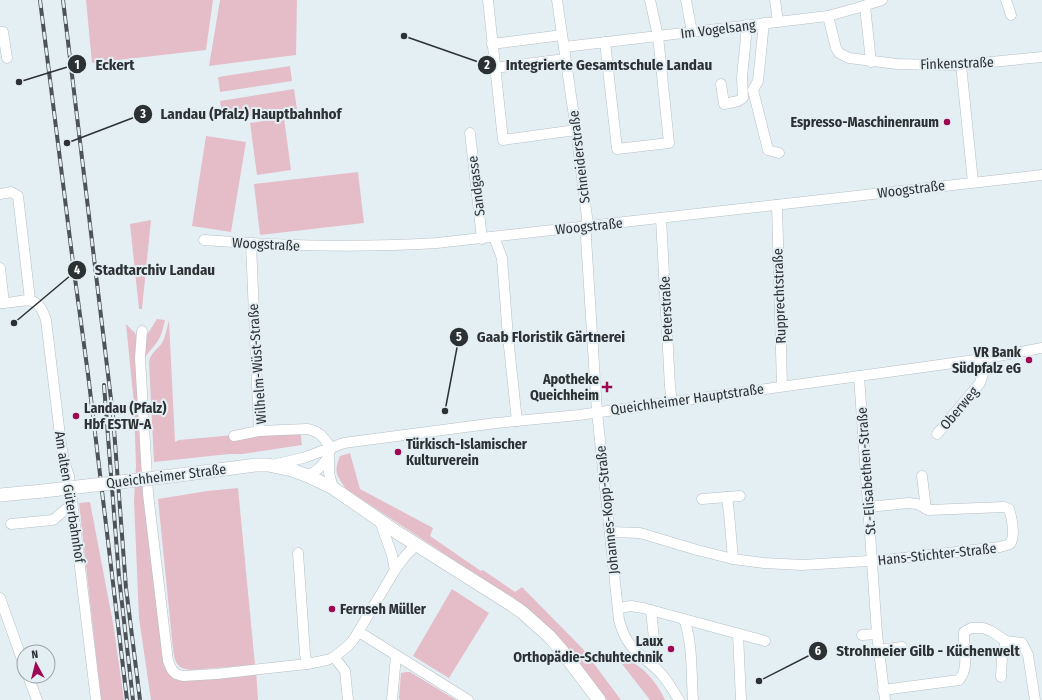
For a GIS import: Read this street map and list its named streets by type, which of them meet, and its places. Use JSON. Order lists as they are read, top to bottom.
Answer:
{
  "streets": {
    "main road": ["Queichheimer Straße"],
    "street": [
      "Im Vogelsang",
      "Finkenstraße",
      "Schneiderstraße",
      "Sandgasse",
      "Woogstraße",
      "Rupprechtstraße",
      "Peterstraße",
      "Wilhelm-Wüst-Straße",
      "Queichheimer Hauptstraße",
      "Oberweg",
      "St.-Elisabethen-Straße",
      "Am alten Güterbahnhof",
      "Johannes-Kopp-Straße",
      "Hans-Stichter-Straße"
    ]
  },
  "crossings": [
    ["Im Vogelsang", "Finkenstraße"],
    ["Im Vogelsang", "Schneiderstraße"],
    ["Schneiderstraße", "Woogstraße"],
    ["Schneiderstraße", "Queichheimer Hauptstraße"],
    ["Schneiderstraße", "Johannes-Kopp-Straße"],
    ["Sandgasse", "Woogstraße"],
    ["Woogstraße", "Rupprechtstraße"],
    ["Woogstraße", "Peterstraße"],
    ["Woogstraße", "Wilhelm-Wüst-Straße"],
    ["Rupprechtstraße", "Queichheimer Hauptstraße"],
    ["Peterstraße", "Queichheimer Hauptstraße"],
    ["Wilhelm-Wüst-Straße", "Queichheimer Hauptstraße"],
    ["Queichheimer Hauptstraße", "Oberweg"],
    ["Queichheimer Hauptstraße", "St.-Elisabethen-Straße"],
    ["Queichheimer Hauptstraße", "Queichheimer Straße"],
    ["Queichheimer Hauptstraße", "Johannes-Kopp-Straße"],
    ["St.-Elisabethen-Straße", "Hans-Stichter-Straße"],
    ["Johannes-Kopp-Straße", "Hans-Stichter-Straße"]
  ],
  "places": {
    "other": [
      "Integrierte Gesamtschule Landau",
      "Eckert",
      "Espresso-Maschinenraum",
      "Landau (Pfalz) Hauptbahnhof",
      "Stadtarchiv Landau",
      "VR Bank Südpfalz eG",
      "Gaab Floristik Gärtnerei",
      "Landau (Pfalz) Hbf ESTW-A",
      "Türkisch-Islamischer Kulturverein",
      "Fernseh Müller",
      "Laux Orthopädie-Schuhtechnik",
      "Strohmeier Gilb - Küchenwelt"
    ],
    "health": ["Apotheke Queichheim"]
  },
  "north": "top"
}
